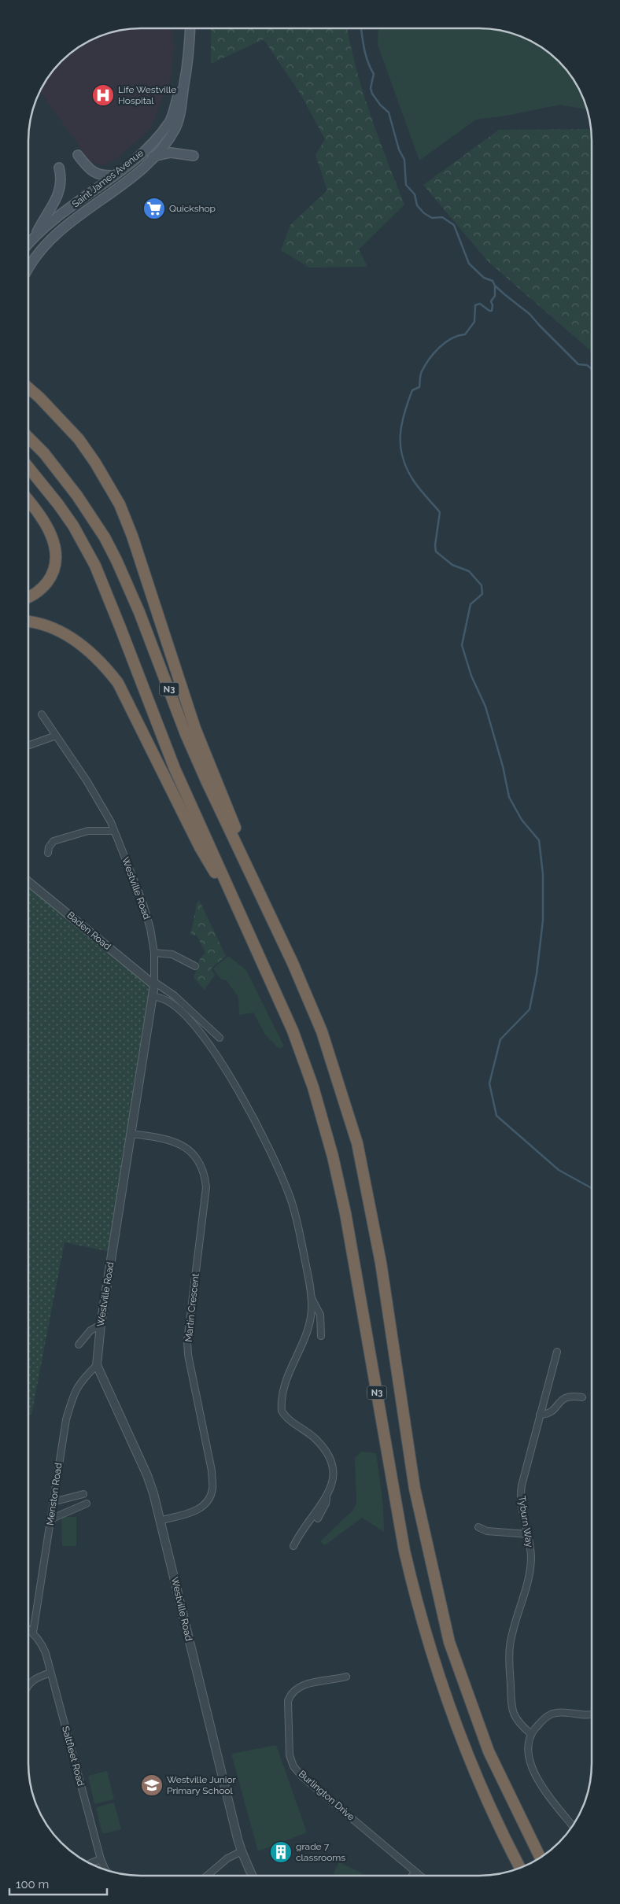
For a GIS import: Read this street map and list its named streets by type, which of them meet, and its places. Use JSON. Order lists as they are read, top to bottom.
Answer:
{
  "streets": {
    "highway": ["N3"],
    "main road": ["Saint James Avenue"],
    "street": [
      "Westville Road",
      "Baden Road",
      "Martin Crescent",
      "Menston Road",
      "Tyburn Way",
      "Saltfleet Road",
      "Burlington Drive"
    ]
  },
  "crossings": [
    ["Westville Road", "Baden Road"],
    ["Westville Road", "Martin Crescent"],
    ["Westville Road", "Menston Road"],
    ["Menston Road", "Saltfleet Road"]
  ],
  "places": {
    "hospital": ["Life Westville Hospital"],
    "supermarket": ["Quickshop"],
    "school or university": ["Westville Junior Primary School"],
    "building": ["grade 7 classrooms"]
  },
  "scale_bar": "100 m"
}
